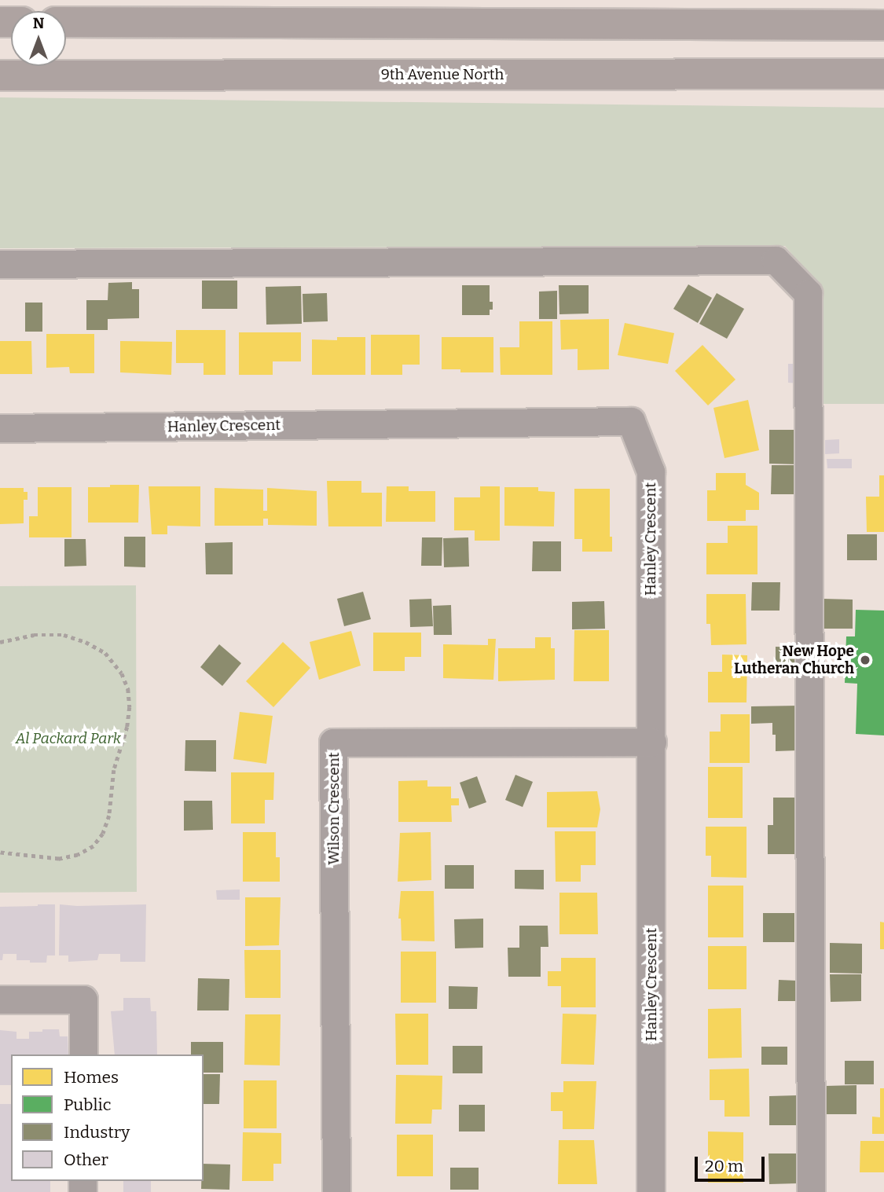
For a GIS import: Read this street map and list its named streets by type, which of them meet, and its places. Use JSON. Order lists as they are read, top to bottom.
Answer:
{
  "streets": {
    "main road": ["9th Avenue North"],
    "street": ["Hanley Crescent", "Wilson Crescent"]
  },
  "crossings": [
    ["Hanley Crescent", "Wilson Crescent"]
  ],
  "parks": ["Al Packard Park"],
  "places": ["New Hope Lutheran Church"],
  "legend": [
    "Homes",
    "Public",
    "Industry",
    "Other"
  ],
  "scale_bar": "20 m",
  "north": "top"
}
